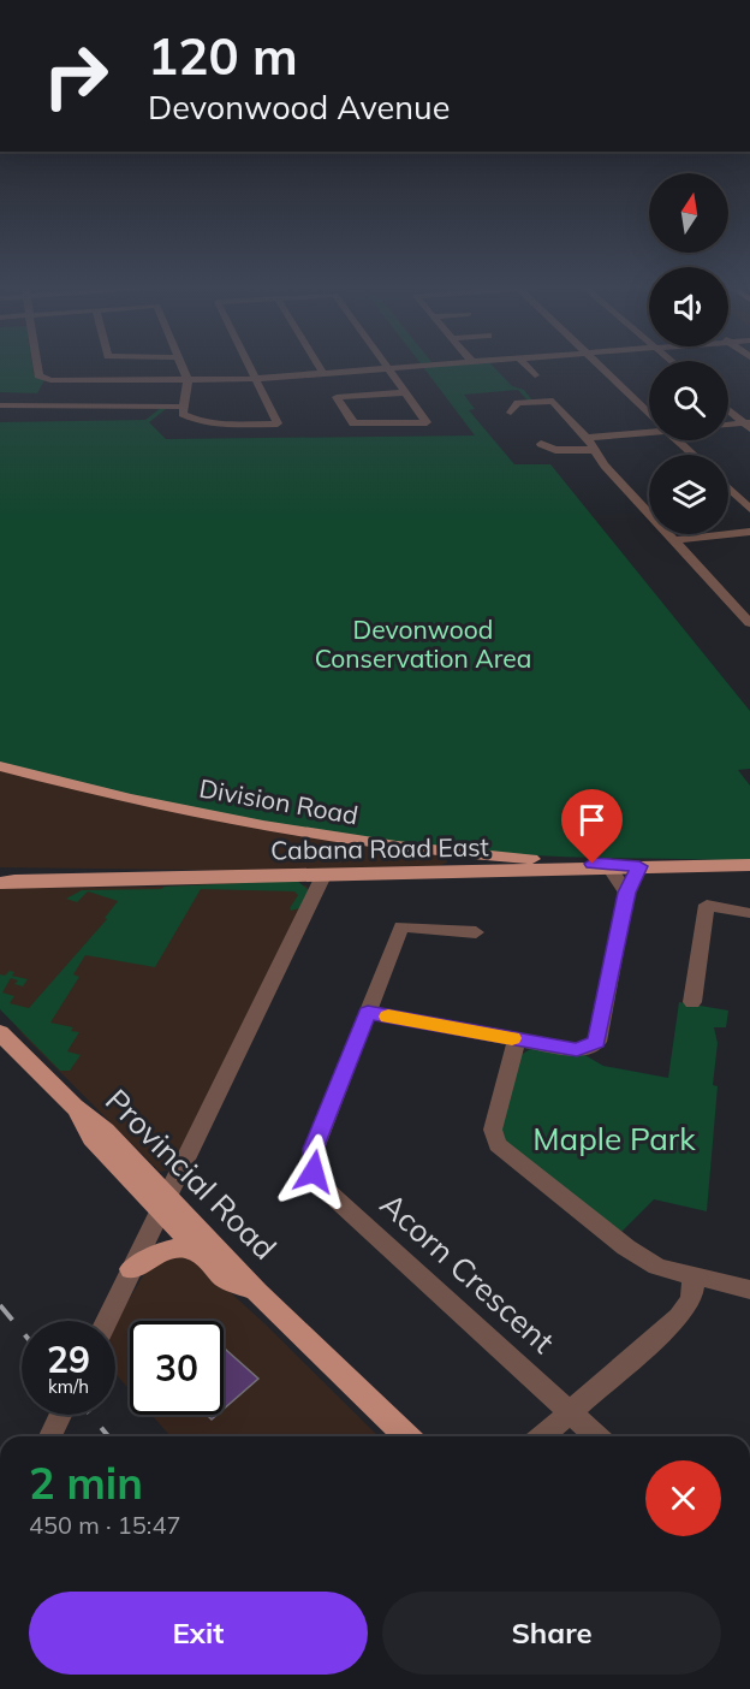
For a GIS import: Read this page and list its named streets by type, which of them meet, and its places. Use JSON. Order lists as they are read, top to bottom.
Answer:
{
  "streets": {
    "main road": ["Division Road", "Cabana Road East", "Provincial Road"],
    "street": ["Acorn Crescent"]
  },
  "crossings": [
    ["Division Road", "Cabana Road East"]
  ],
  "parks": ["Devonwood Conservation Area", "Maple Park"],
  "north": "top",
  "page": {
    "turn": ["120 m", "Devonwood Avenue"],
    "speed": "29 km/h",
    "limit": "30",
    "heading": ["2 min", "450 m · 15:47"],
    "buttons": ["Exit", "Share"]
  }
}
